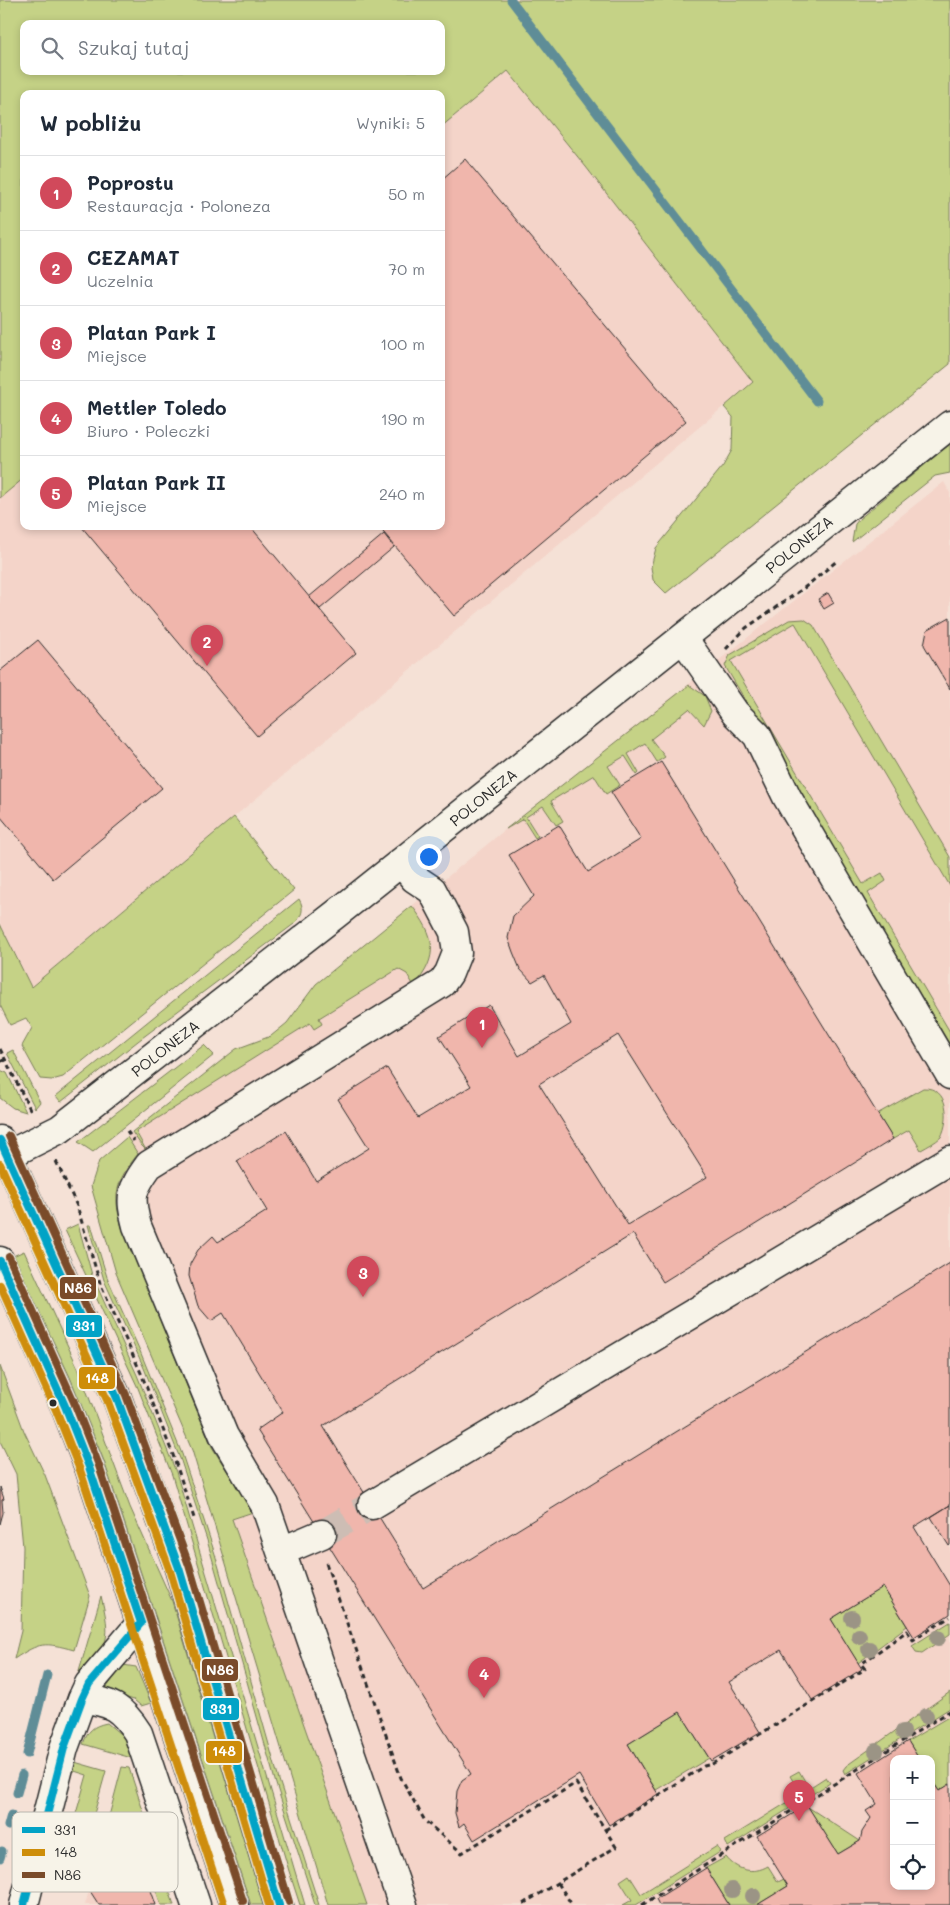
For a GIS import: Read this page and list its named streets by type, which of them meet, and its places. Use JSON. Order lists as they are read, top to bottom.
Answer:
{
  "streets": {
    "street": ["POLONEZA"]
  },
  "lines": ["transit line N86", "transit line 331", "transit line 148"],
  "legend": ["331", "148", "N86"],
  "page": {
    "search": "Szukaj tutaj",
    "heading": ["W pobliżu", "Wyniki: 5"],
    "list": [
      {
        "mark": "1",
        "name": "Poprostu",
        "note": "Restauracja · Poloneza",
        "value": "50 m"
      },
      {
        "mark": "2",
        "name": "CEZAMAT",
        "note": "Uczelnia",
        "value": "70 m"
      },
      {
        "mark": "3",
        "name": "Platan Park I",
        "note": "Miejsce",
        "value": "100 m"
      },
      {
        "mark": "4",
        "name": "Mettler Toledo",
        "note": "Biuro · Poleczki",
        "value": "190 m"
      },
      {
        "mark": "5",
        "name": "Platan Park II",
        "note": "Miejsce",
        "value": "240 m"
      }
    ],
    "pins": [
      "2",
      "1",
      "3",
      "4",
      "5"
    ],
    "map_buttons": ["+", "−"]
  }
}
